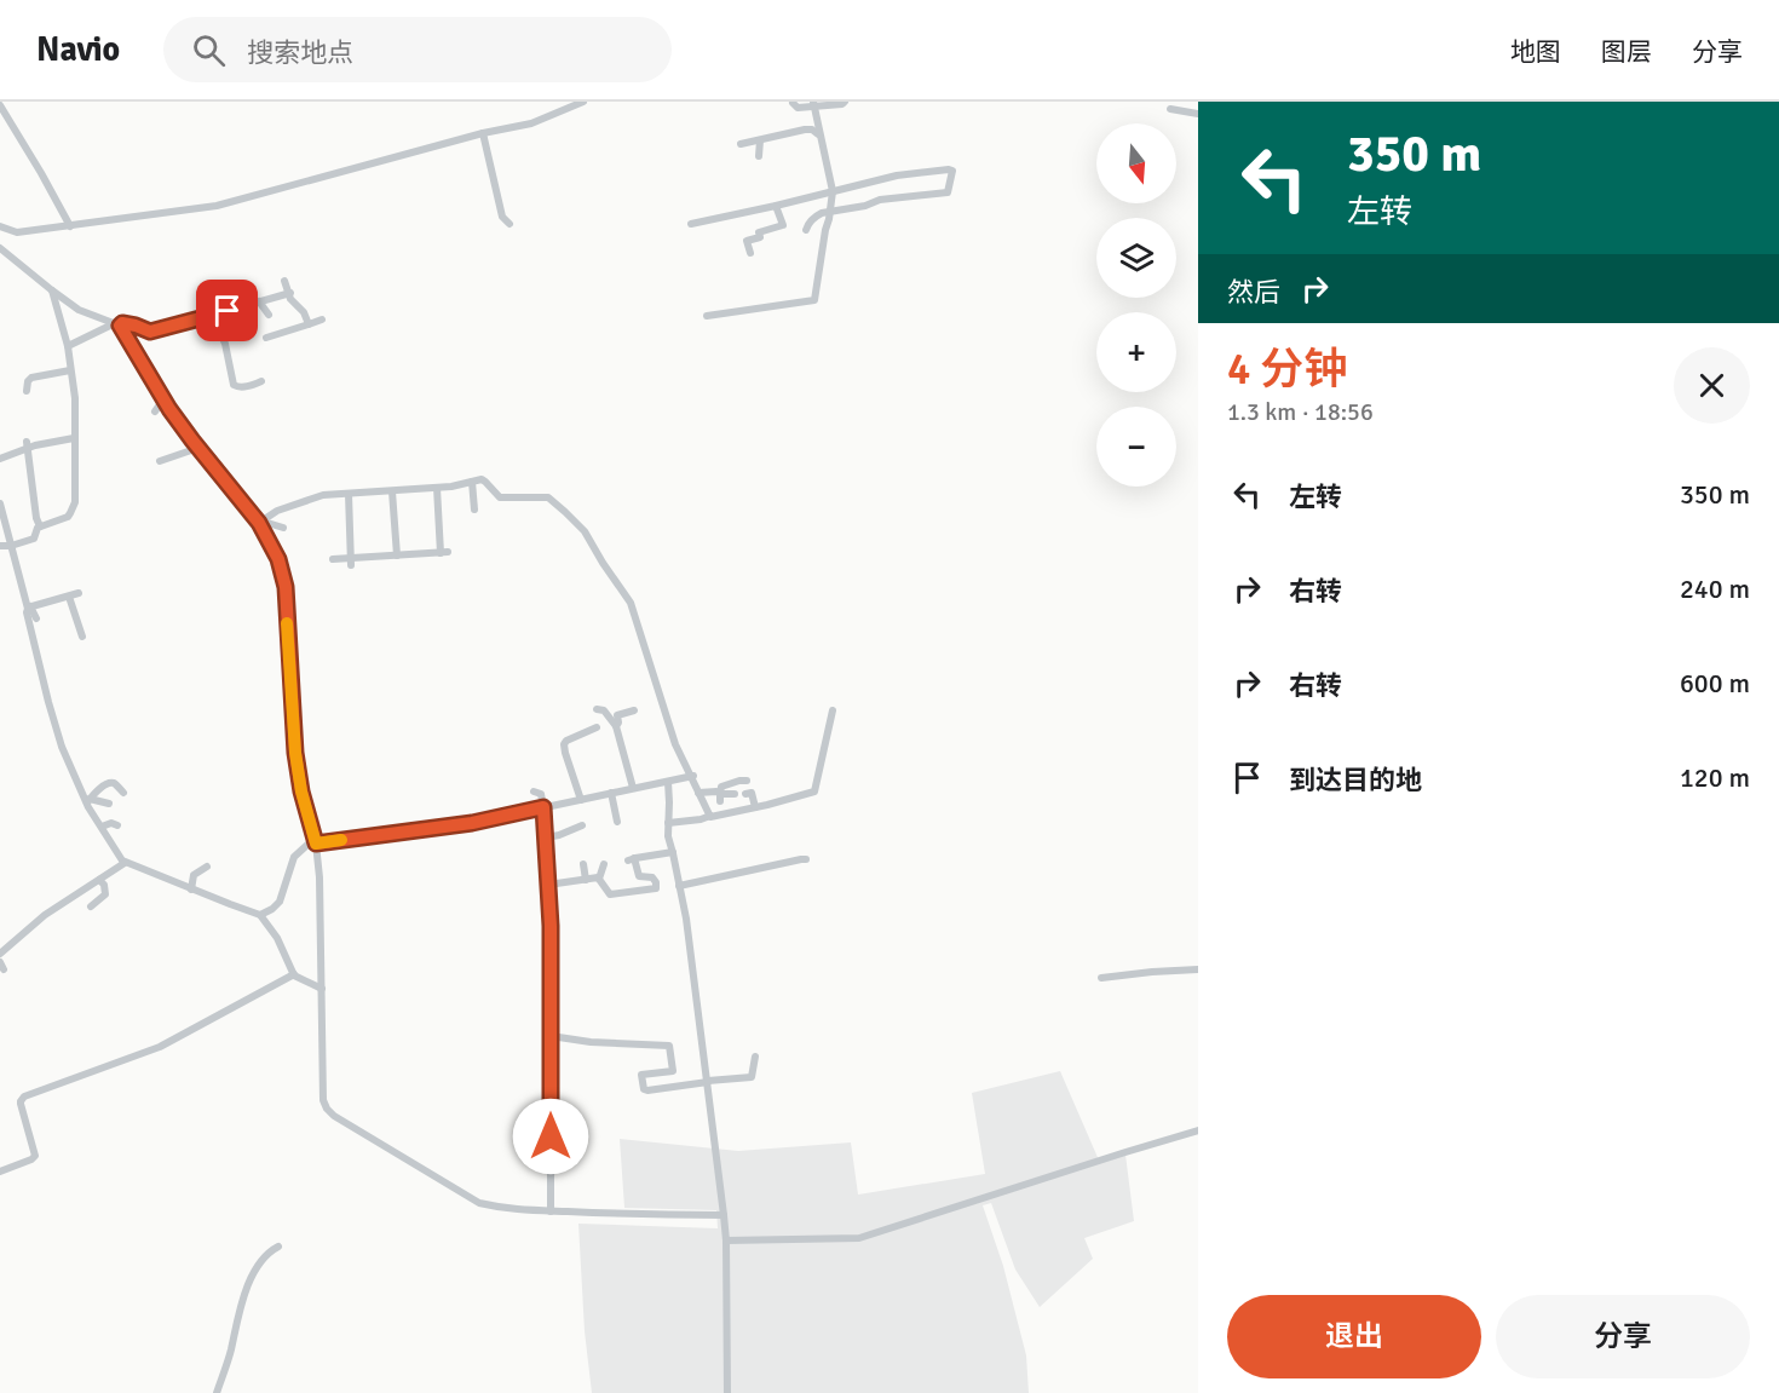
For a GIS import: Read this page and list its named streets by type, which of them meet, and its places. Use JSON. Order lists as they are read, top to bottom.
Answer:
{
  "north": "bottom",
  "page": {
    "header": "Navio",
    "search": "搜索地点",
    "nav": ["地图", "图层", "分享"],
    "turn": ["350 m", "左转"],
    "map_buttons": ["+", "−"],
    "then": "然后",
    "heading": ["4 分钟", "1.3 km · 18:56"],
    "list": [
      {
        "name": "左转",
        "value": "350 m"
      },
      {
        "name": "右转",
        "value": "240 m"
      },
      {
        "name": "右转",
        "value": "600 m"
      },
      {
        "name": "到达目的地",
        "value": "120 m"
      }
    ],
    "buttons": ["退出", "分享"]
  }
}
